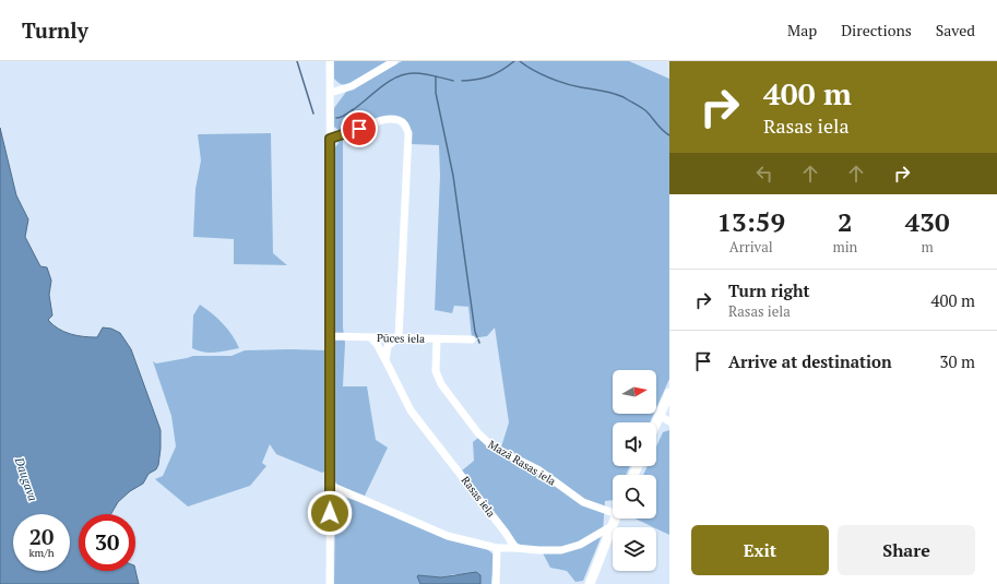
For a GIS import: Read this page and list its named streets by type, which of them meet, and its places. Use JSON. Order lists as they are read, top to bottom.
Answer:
{
  "streets": {
    "street": ["Pūces iela", "Mazā Rasas iela", "Rasas iela"]
  },
  "crossings": [
    ["Pūces iela", "Mazā Rasas iela"],
    ["Pūces iela", "Rasas iela"]
  ],
  "water": ["Daugava"],
  "north": "right",
  "page": {
    "header": "Turnly",
    "nav": ["Map", "Directions", "Saved"],
    "turn": ["400 m", "Rasas iela"],
    "eta": [
      "13:59",
      "Arrival",
      "2",
      "min",
      "430",
      "m"
    ],
    "list": [
      {
        "name": "Turn right",
        "note": "Rasas iela",
        "value": "400 m"
      },
      {
        "name": "Arrive at destination",
        "value": "30 m"
      }
    ],
    "speed": "20 km/h",
    "limit": "30",
    "buttons": ["Exit", "Share"]
  }
}
